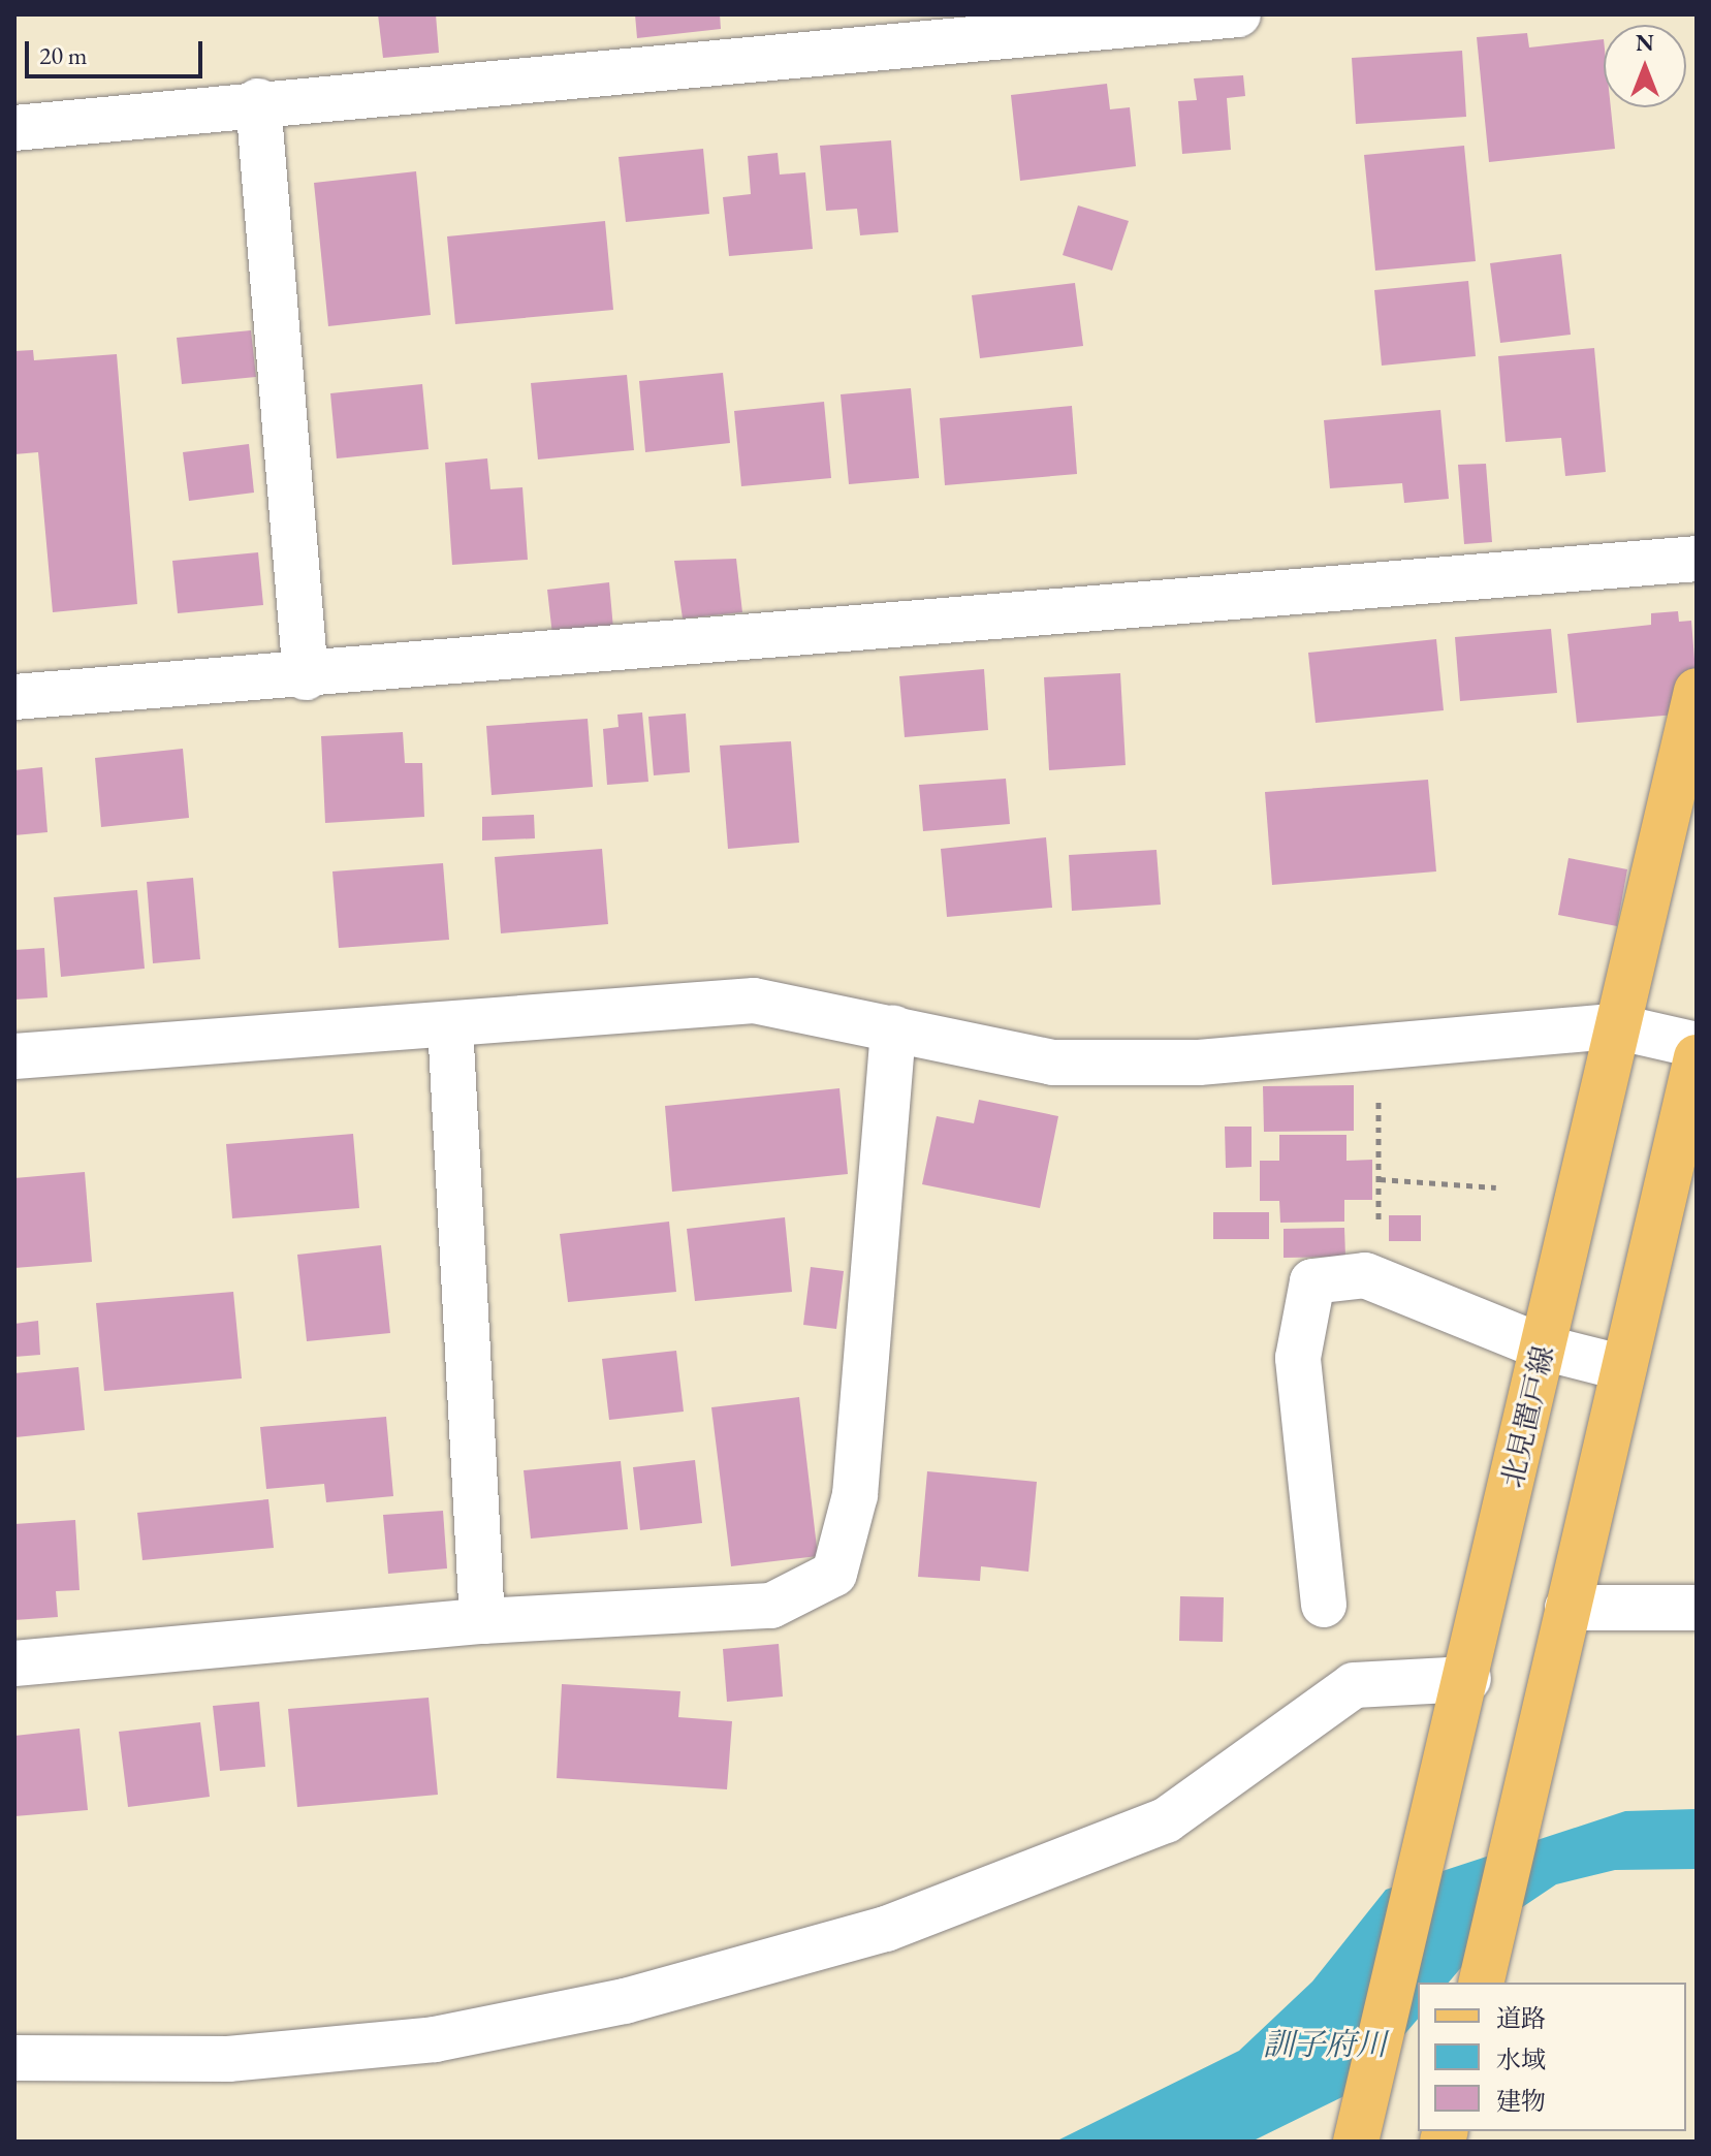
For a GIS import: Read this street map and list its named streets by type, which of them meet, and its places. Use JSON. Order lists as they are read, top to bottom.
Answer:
{
  "streets": {
    "main road": ["北見置戸線"]
  },
  "water": ["訓子府川"],
  "legend": ["道路", "水域", "建物"],
  "scale_bar": "20 m",
  "north": "top"
}
